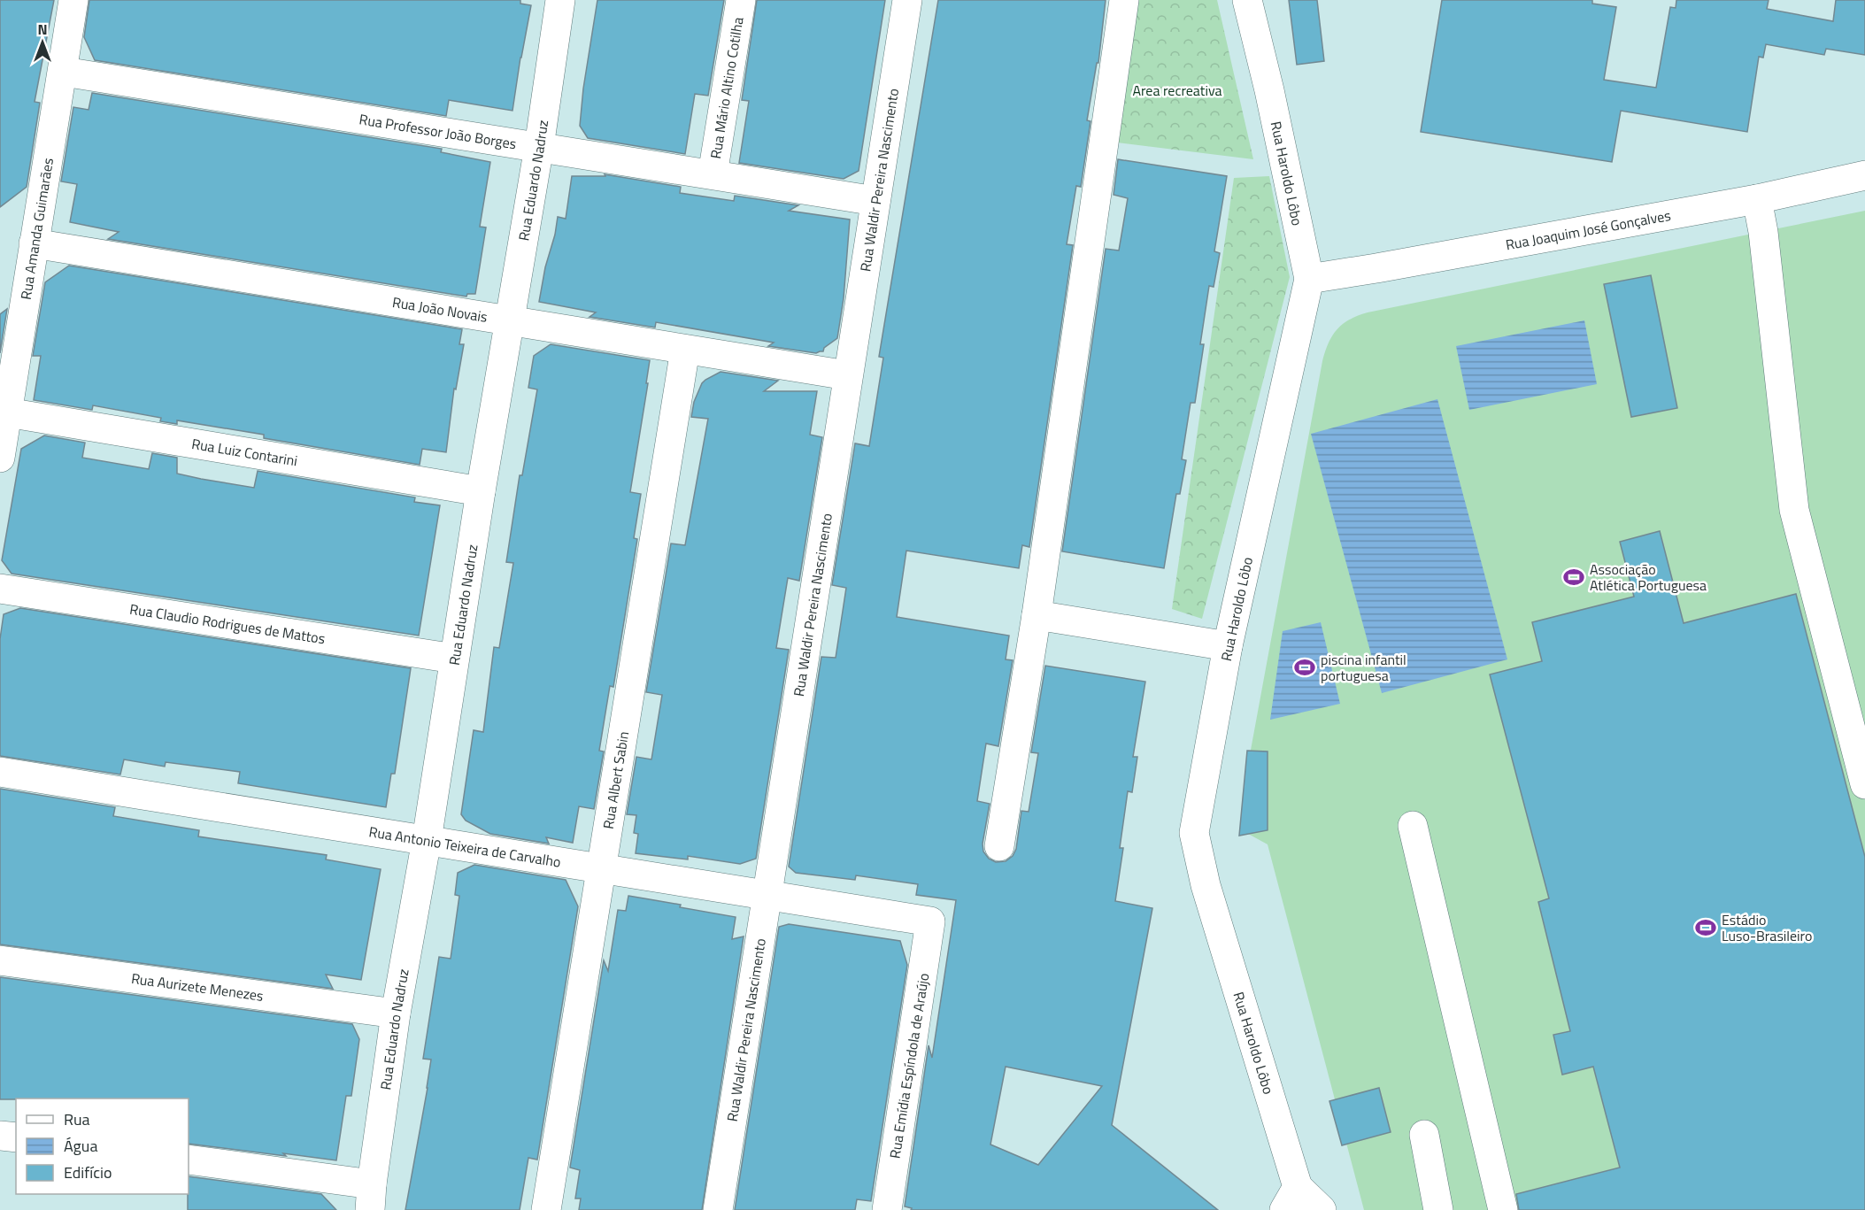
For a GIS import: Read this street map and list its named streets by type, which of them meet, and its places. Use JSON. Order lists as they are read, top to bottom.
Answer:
{
  "streets": {
    "street": [
      "Rua Mário Altino Cotilha",
      "Rua Professor João Borges",
      "Rua Haroldo Lôbo",
      "Rua Waldir Pereira Nascimento",
      "Rua Eduardo Nadruz",
      "Rua Amanda Guimarães",
      "Rua Joaquim José Gonçalves",
      "Rua João Novais",
      "Rua Luiz Contarini",
      "Rua Claudio Rodrigues de Mattos",
      "Rua Albert Sabin",
      "Rua Antonio Teixeira de Carvalho",
      "Rua Aurizete Menezes",
      "Rua Emídia Espíndola de Araújo"
    ]
  },
  "crossings": [
    ["Rua Mário Altino Cotilha", "Rua Professor João Borges"],
    ["Rua Professor João Borges", "Rua Waldir Pereira Nascimento"],
    ["Rua Professor João Borges", "Rua Eduardo Nadruz"],
    ["Rua Professor João Borges", "Rua Amanda Guimarães"],
    ["Rua Haroldo Lôbo", "Rua Joaquim José Gonçalves"],
    ["Rua Waldir Pereira Nascimento", "Rua João Novais"],
    ["Rua Waldir Pereira Nascimento", "Rua Antonio Teixeira de Carvalho"],
    ["Rua Eduardo Nadruz", "Rua João Novais"],
    ["Rua Eduardo Nadruz", "Rua Luiz Contarini"],
    ["Rua Eduardo Nadruz", "Rua Claudio Rodrigues de Mattos"],
    ["Rua Eduardo Nadruz", "Rua Antonio Teixeira de Carvalho"],
    ["Rua Eduardo Nadruz", "Rua Aurizete Menezes"],
    ["Rua Amanda Guimarães", "Rua João Novais"],
    ["Rua Amanda Guimarães", "Rua Luiz Contarini"],
    ["Rua João Novais", "Rua Albert Sabin"],
    ["Rua Albert Sabin", "Rua Antonio Teixeira de Carvalho"],
    ["Rua Antonio Teixeira de Carvalho", "Rua Emídia Espíndola de Araújo"]
  ],
  "parks": ["Area recreativa"],
  "places": {
    "sports": ["Associação Atlética Portuguesa", "piscina infantil portuguesa", "Estádio Luso-Brasileiro"]
  },
  "legend": ["Rua", "Água", "Edifício"],
  "north": "top"
}
